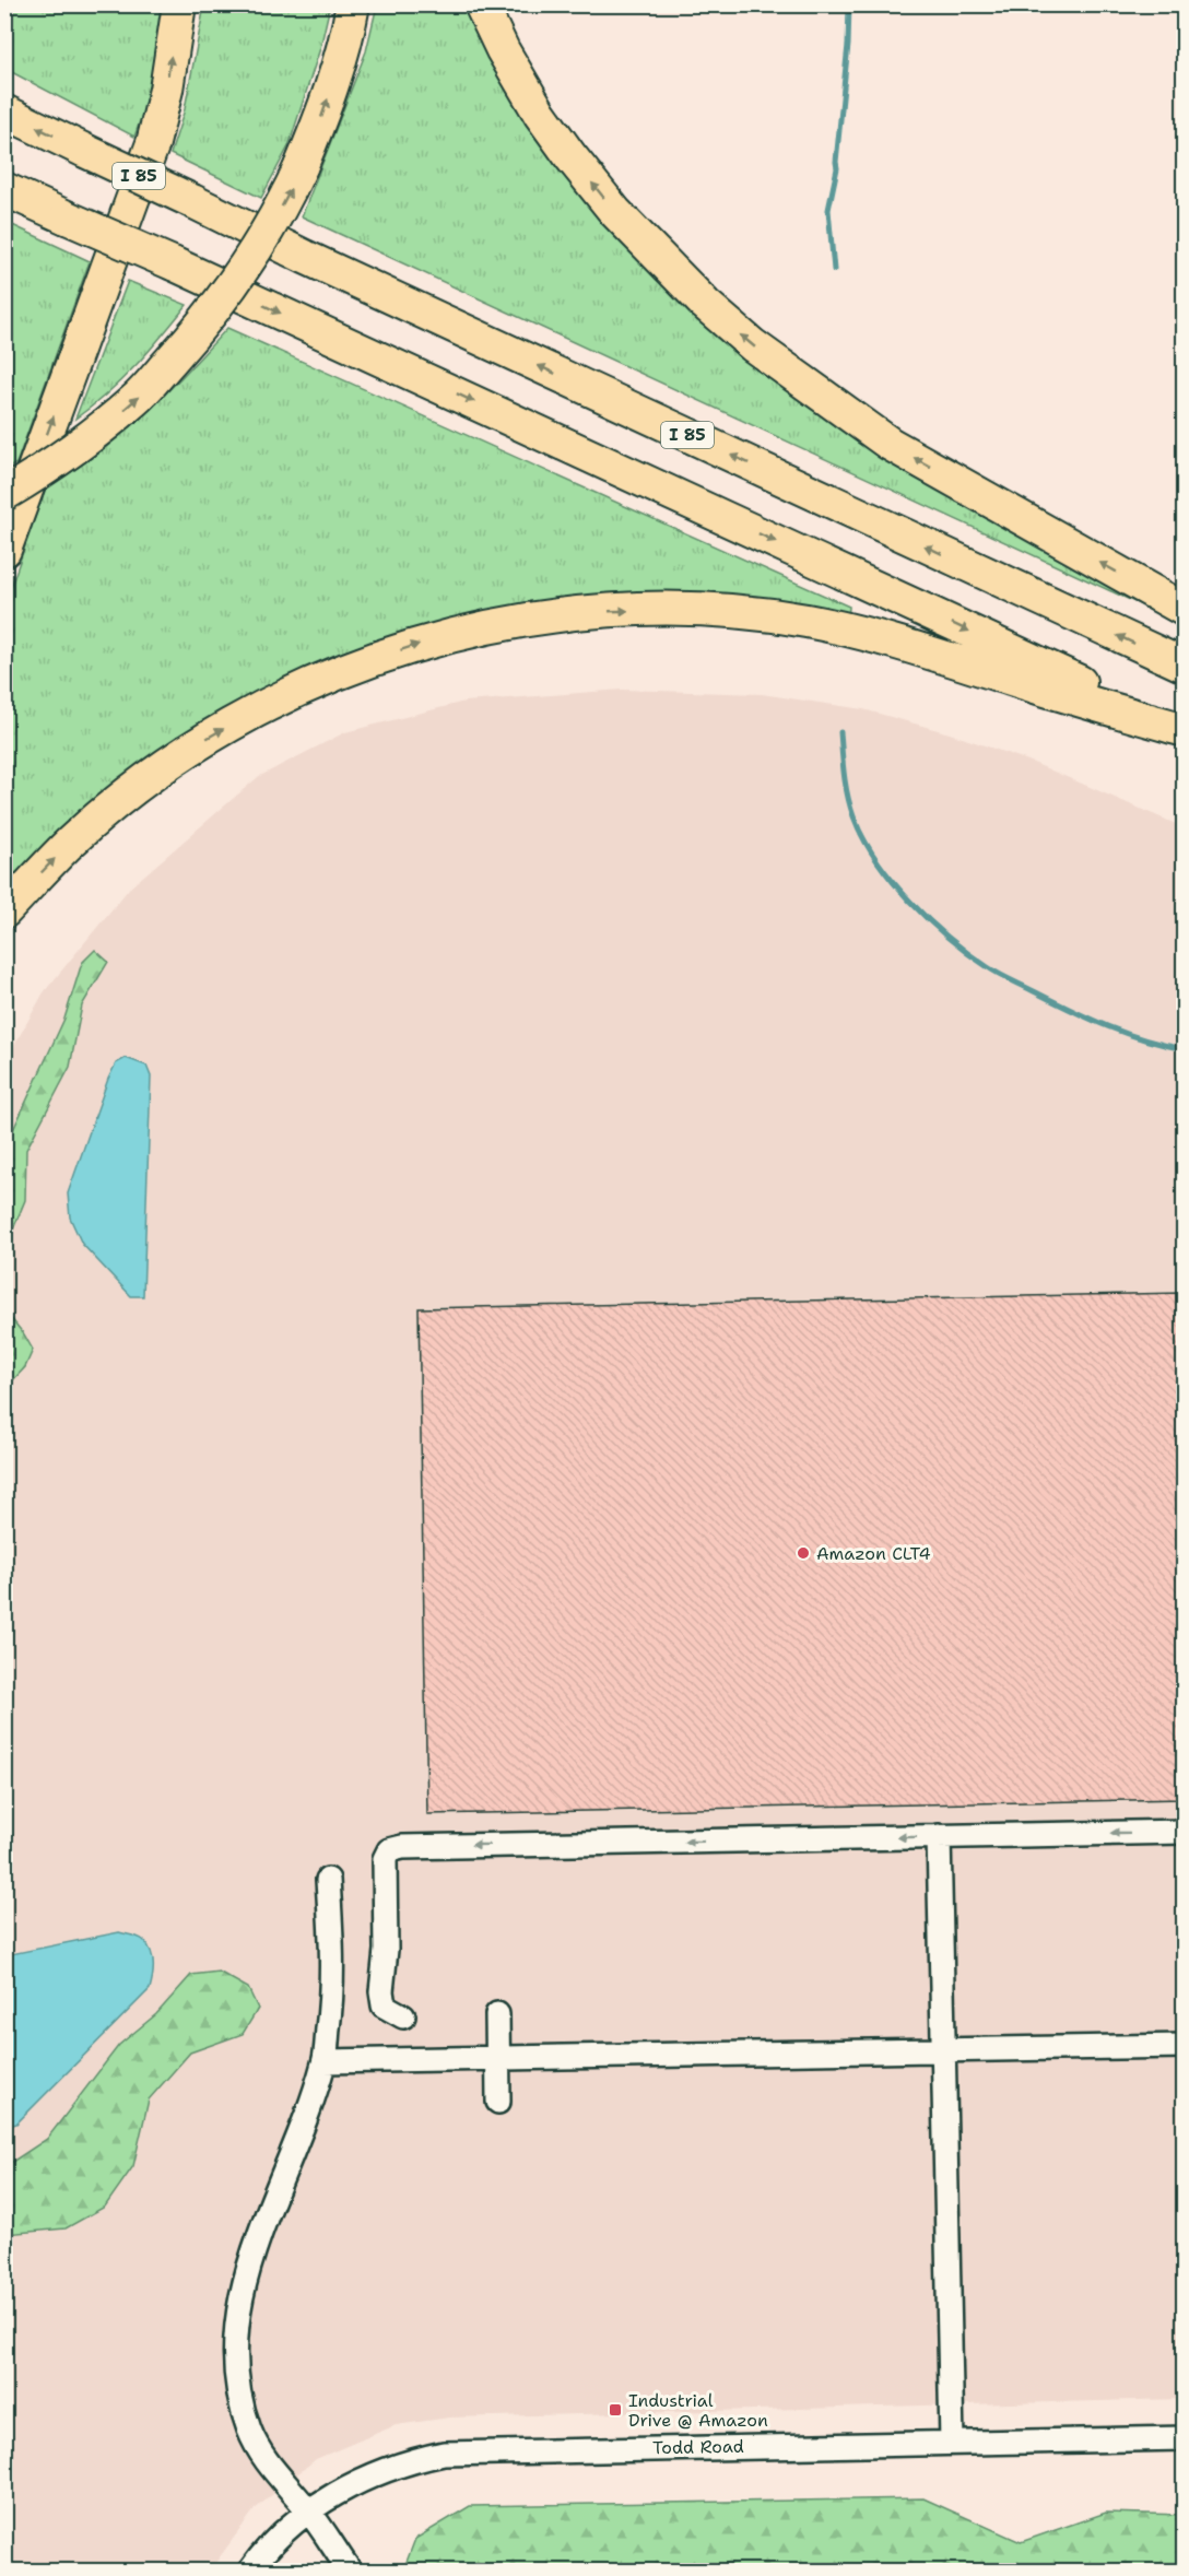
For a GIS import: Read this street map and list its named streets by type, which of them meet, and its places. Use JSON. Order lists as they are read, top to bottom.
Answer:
{
  "streets": {
    "highway": ["I 85"],
    "street": ["Todd Road"]
  },
  "places": {
    "other": ["Amazon CLT4"],
    "transit": ["Industrial Drive @ Amazon"]
  }
}
